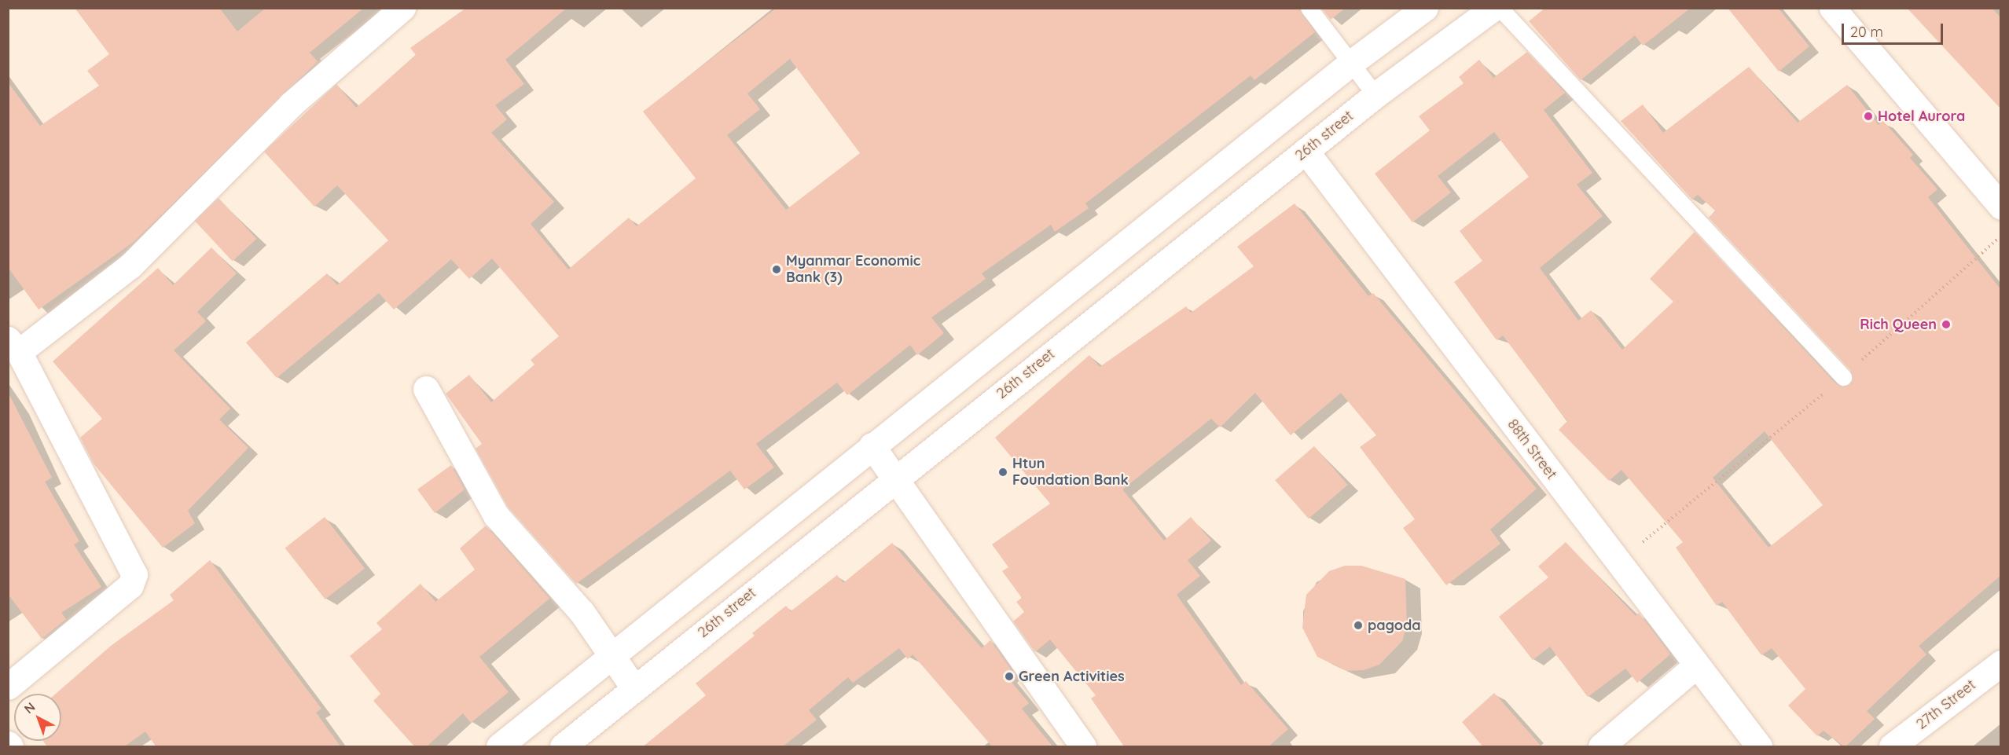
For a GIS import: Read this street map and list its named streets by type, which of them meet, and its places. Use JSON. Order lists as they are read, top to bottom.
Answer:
{
  "streets": {
    "street": ["26th street", "88th Street", "27th Street"]
  },
  "crossings": [
    ["26th street", "88th Street"]
  ],
  "places": [
    "Hotel Aurora",
    "Myanmar Economic Bank (3)",
    "Rich Queen",
    "Htun Foundation Bank",
    "pagoda",
    "Green Activities"
  ],
  "scale_bar": "20 m",
  "north": "top left"
}
